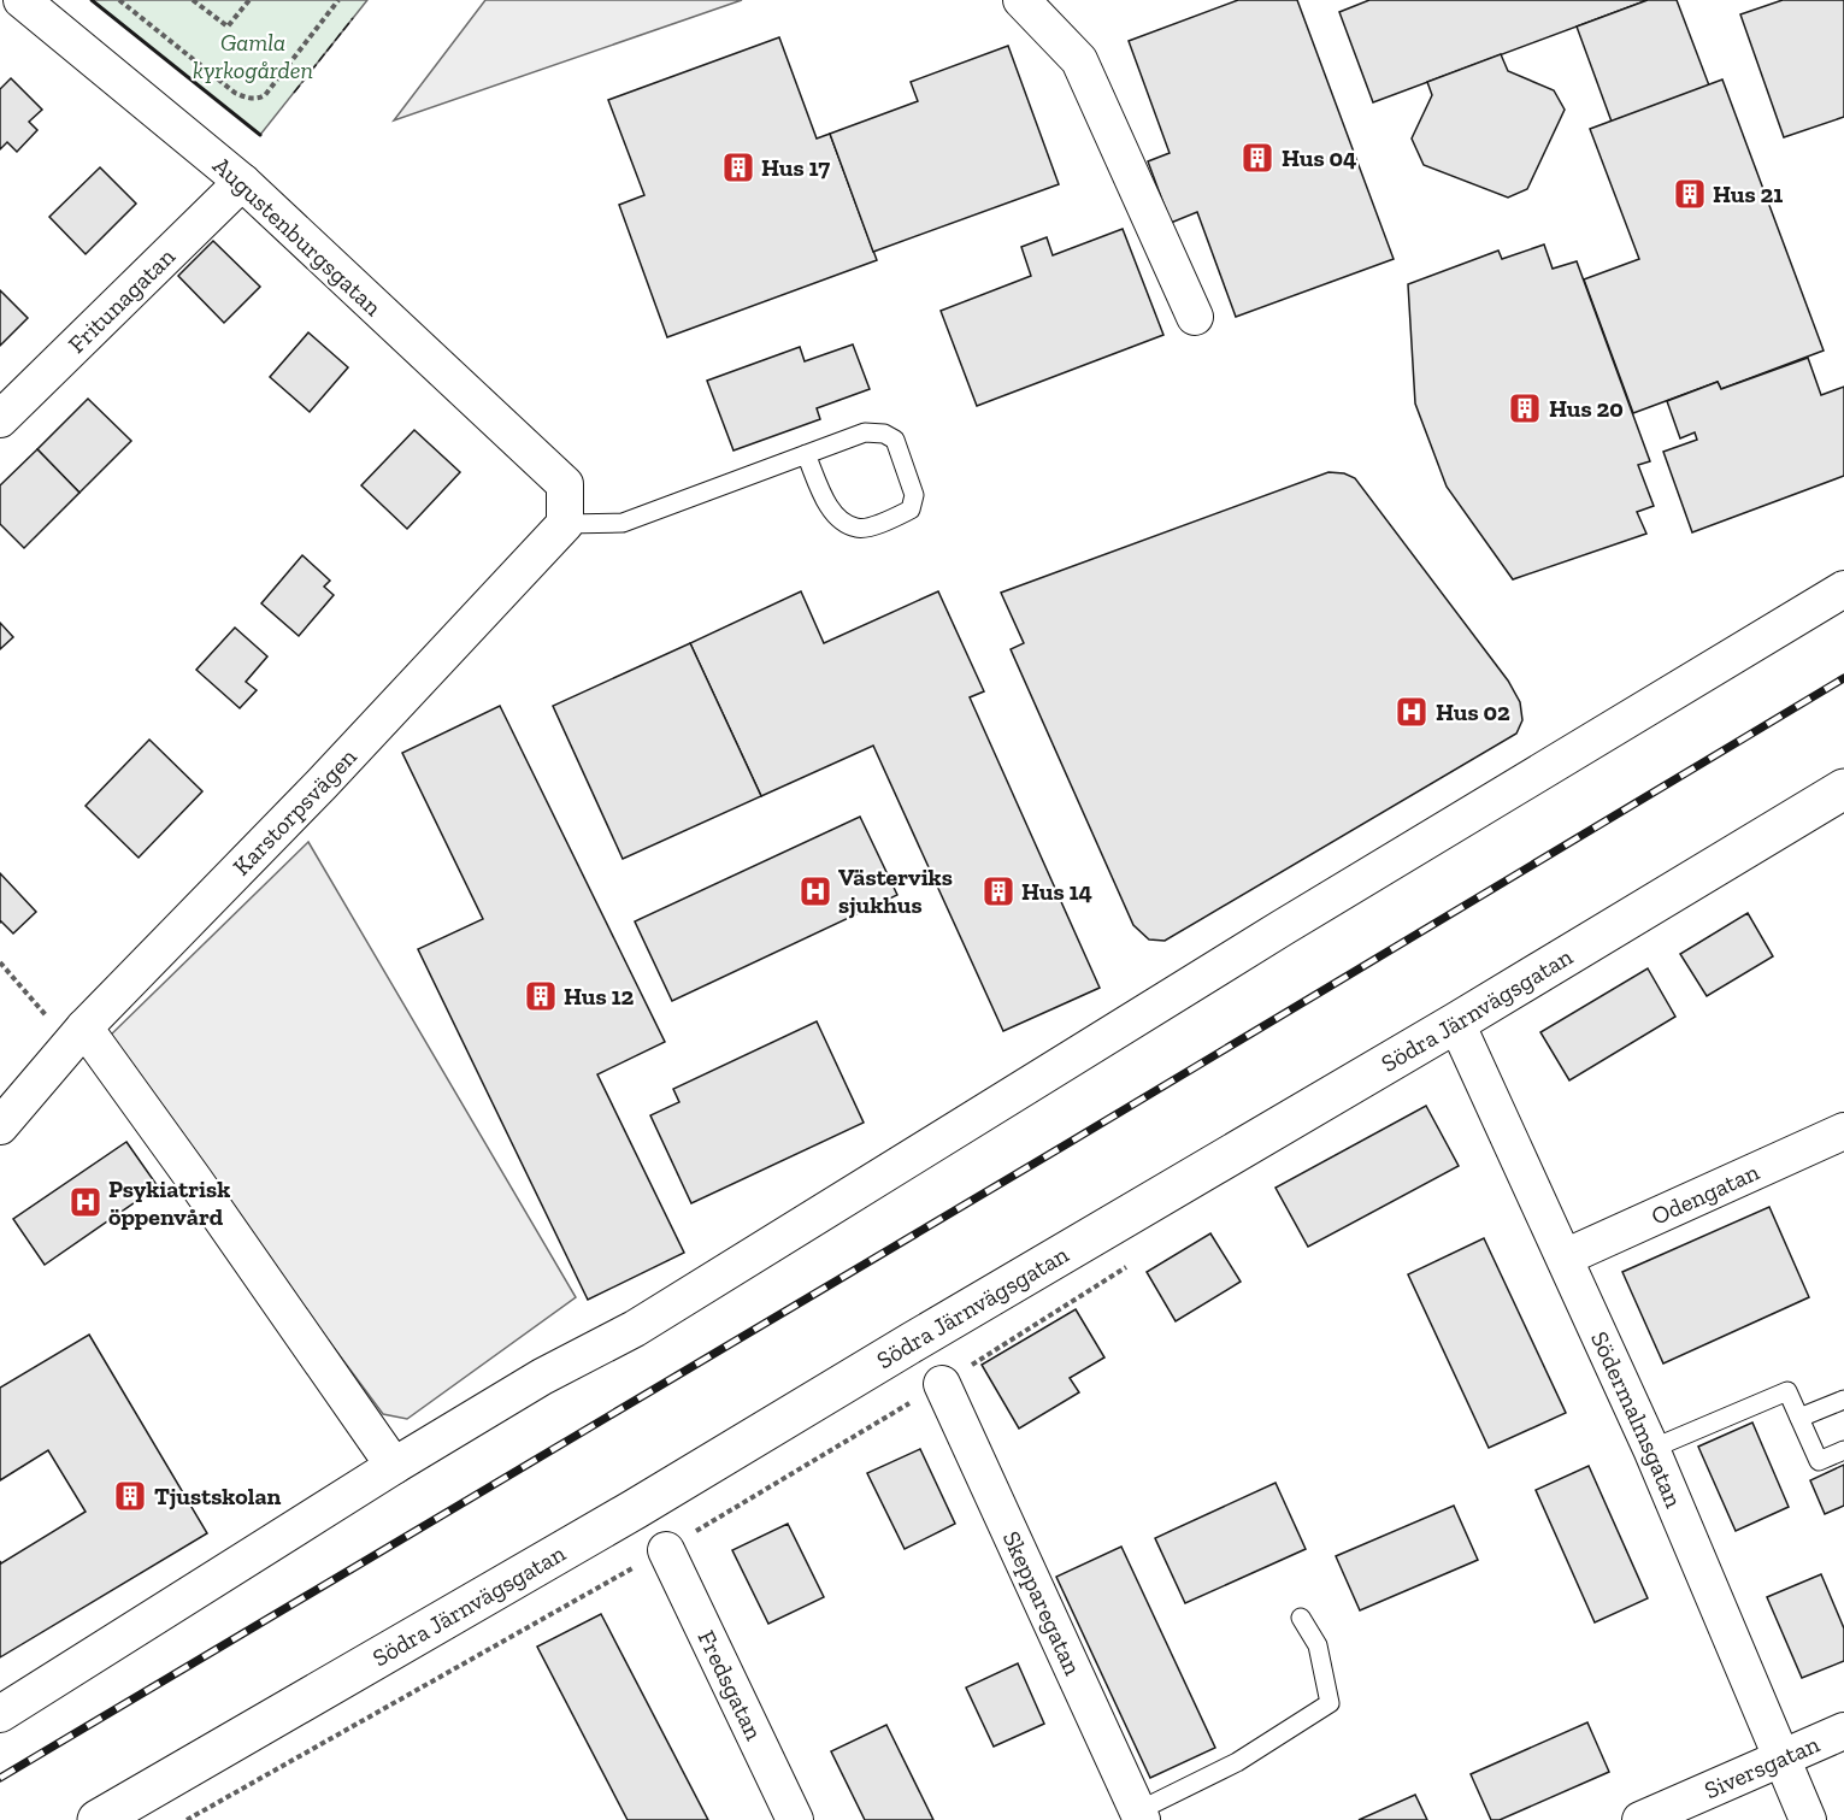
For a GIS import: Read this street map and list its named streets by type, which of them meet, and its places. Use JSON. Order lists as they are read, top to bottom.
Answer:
{
  "streets": {
    "street": [
      "Augustenburgsgatan",
      "Fritunagatan",
      "Karstorpsvägen",
      "Södra Järnvägsgatan",
      "Odengatan",
      "Södermalmsgatan",
      "Skepparegatan",
      "Fredsgatan",
      "Siversgatan"
    ]
  },
  "crossings": [
    ["Augustenburgsgatan", "Fritunagatan"],
    ["Augustenburgsgatan", "Karstorpsvägen"],
    ["Södra Järnvägsgatan", "Södermalmsgatan"],
    ["Odengatan", "Södermalmsgatan"],
    ["Södermalmsgatan", "Siversgatan"]
  ],
  "parks": ["Gamla kyrkogården"],
  "places": {
    "building": [
      "Hus 04",
      "Hus 17",
      "Hus 21",
      "Hus 20",
      "Hus 14",
      "Hus 12",
      "Tjustskolan"
    ],
    "hospital": ["Hus 02", "Västerviks sjukhus", "Psykiatrisk öppenvård"]
  }
}
